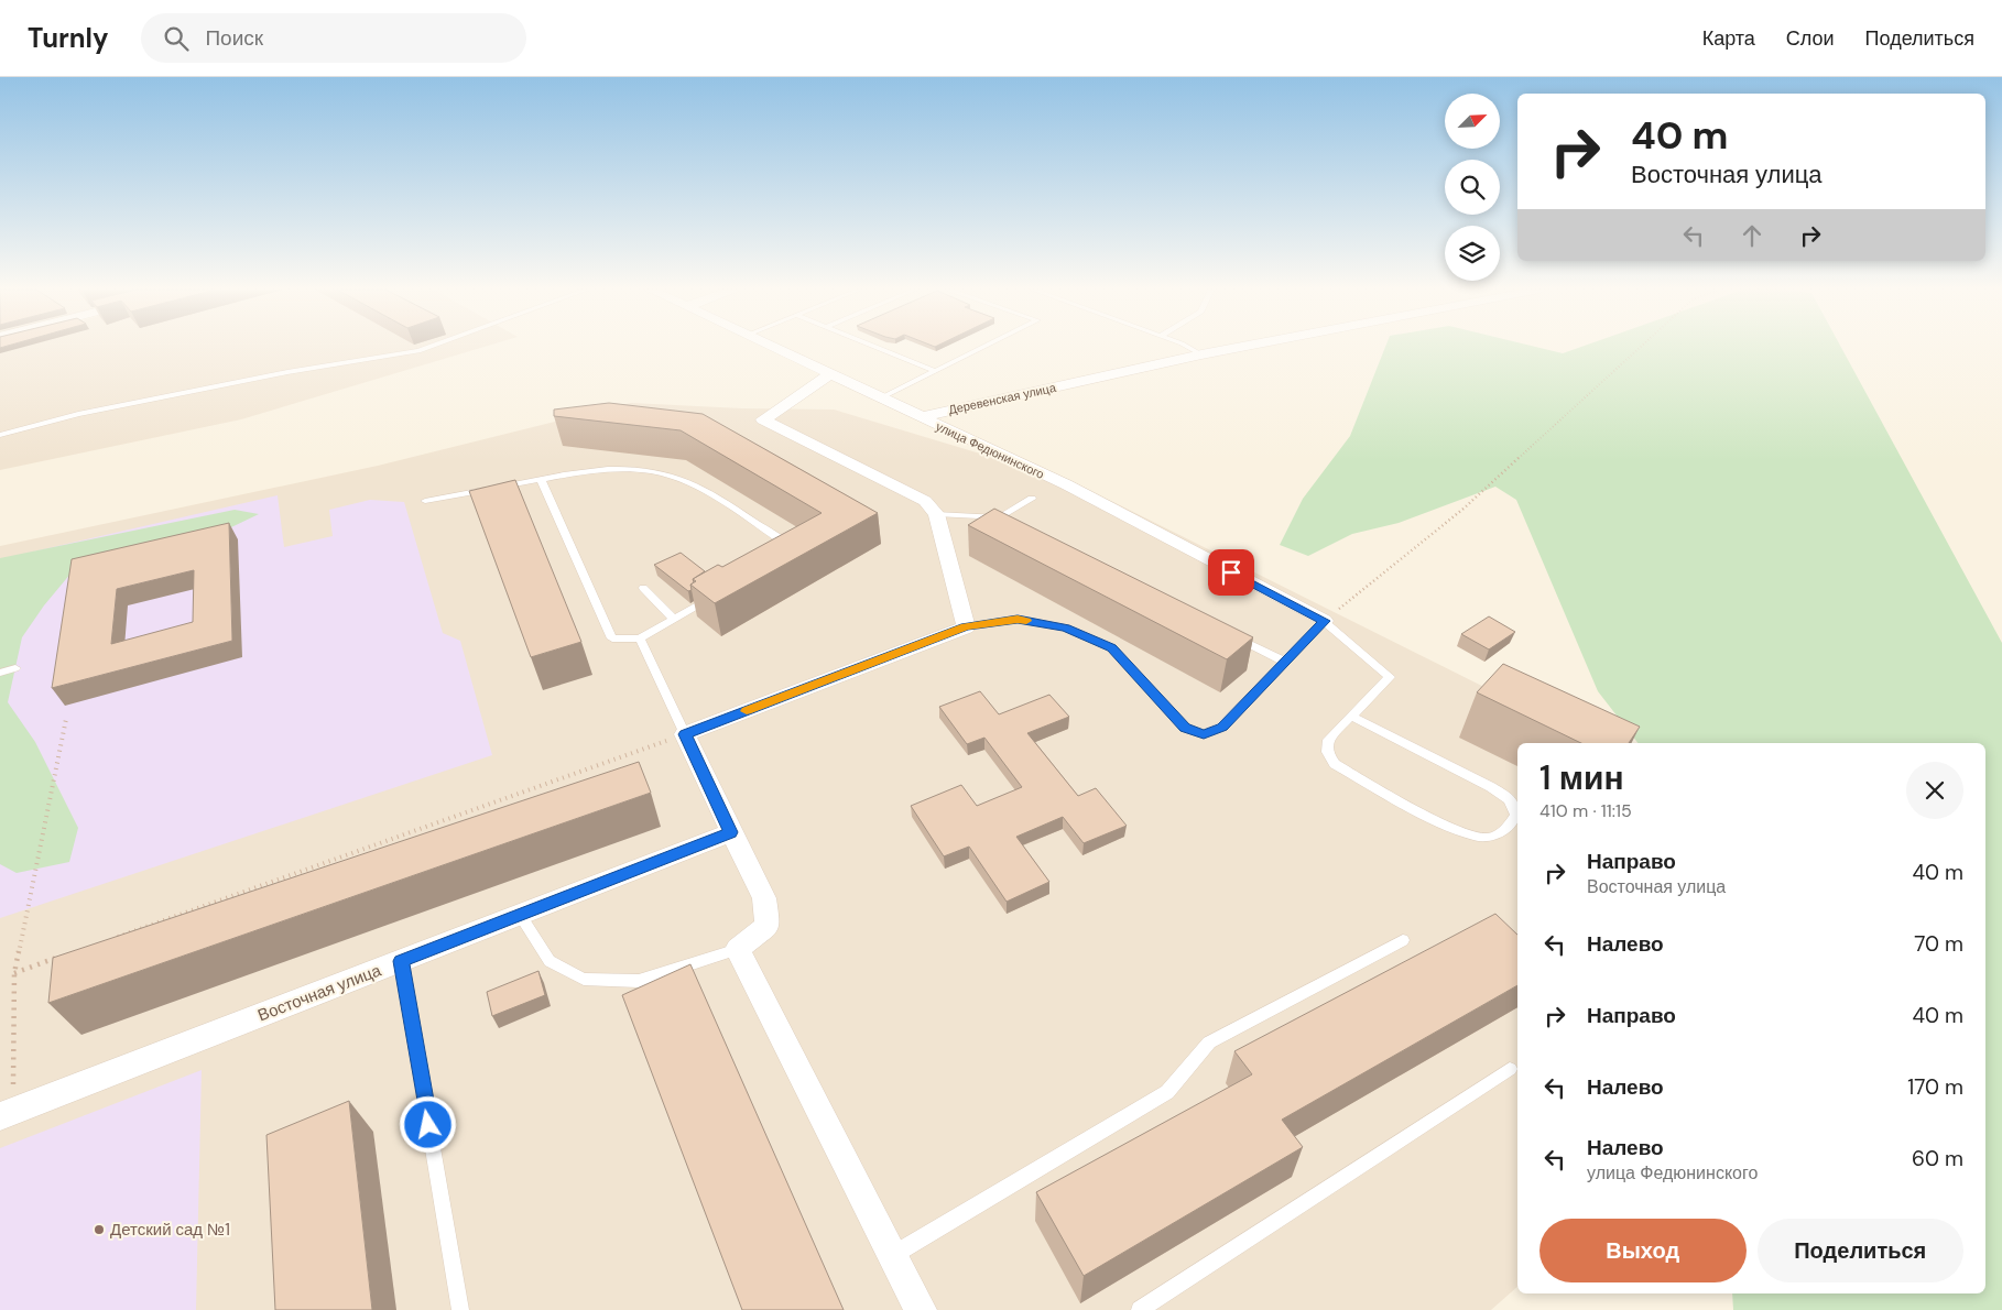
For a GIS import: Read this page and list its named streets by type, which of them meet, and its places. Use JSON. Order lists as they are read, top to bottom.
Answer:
{
  "streets": {
    "street": ["Деревенская улица", "улица Федюнинского", "Восточная улица"]
  },
  "crossings": [
    ["Деревенская улица", "улица Федюнинского"]
  ],
  "places": ["Детский сад №1"],
  "north": "top right",
  "page": {
    "header": "Turnly",
    "search": "Поиск",
    "nav": ["Карта", "Слои", "Поделиться"],
    "turn": ["40 m", "Восточная улица"],
    "heading": ["1 мин", "410 m · 11:15"],
    "list": [
      {
        "name": "Направо",
        "note": "Восточная улица",
        "value": "40 m"
      },
      {
        "name": "Налево",
        "value": "70 m"
      },
      {
        "name": "Направо",
        "value": "40 m"
      },
      {
        "name": "Налево",
        "value": "170 m"
      },
      {
        "name": "Налево",
        "note": "улица Федюнинского",
        "value": "60 m"
      }
    ],
    "buttons": ["Выход", "Поделиться"]
  }
}
